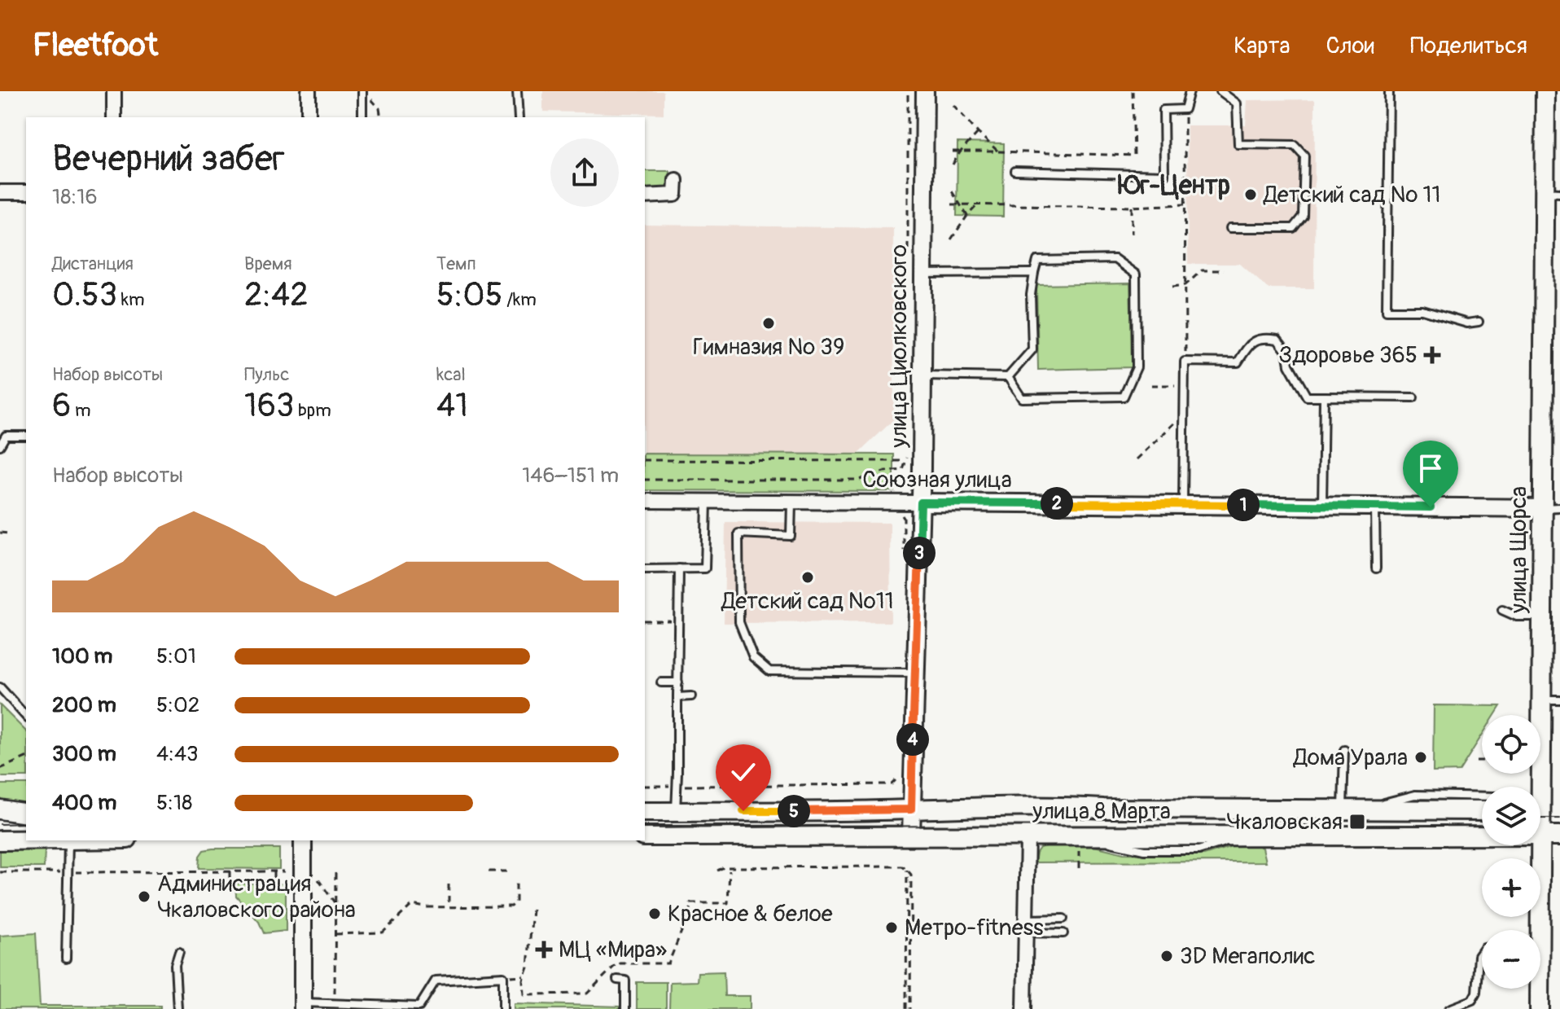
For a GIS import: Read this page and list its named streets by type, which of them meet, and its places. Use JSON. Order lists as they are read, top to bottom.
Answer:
{
  "streets": {
    "main road": ["улица Щорса", "улица 8 Марта"],
    "street": ["улица Циолковского", "Союзная улица"]
  },
  "crossings": [
    ["улица Циолковского", "Союзная улица"],
    ["улица Циолковского", "улица 8 Марта"],
    ["Союзная улица", "улица Щорса"],
    ["улица Щорса", "улица 8 Марта"]
  ],
  "districts": ["Юг-Центр"],
  "places": {
    "other": [
      "Детский сад № 11",
      "Гимназия № 39",
      "Детский сад №11",
      "Дома Урала",
      "Администрация Чкаловского района",
      "Красное & белое",
      "Метро-fitness",
      "3D Мегаполис"
    ],
    "health": ["Здоровье 365", "МЦ «Мира»"],
    "transit": ["Чкаловская"]
  },
  "page": {
    "header": "Fleetfoot",
    "nav": ["Карта", "Слои", "Поделиться"],
    "heading": ["Вечерний забег", "18:16"],
    "stats": [
      ["Дистанция", "0.53 km"],
      ["Время", "2:42"],
      ["Темп", "5:05 /km"],
      ["Набор высоты", "6 m"],
      ["Пульс", "163 bpm"],
      ["kcal", "41"]
    ],
    "chart": ["Набор высоты", "146–151 m"],
    "pins": [
      "2",
      "1",
      "3",
      "4",
      "5"
    ],
    "list": [
      {
        "name": "100 m",
        "note": "5:01"
      },
      {
        "name": "200 m",
        "note": "5:02"
      },
      {
        "name": "300 m",
        "note": "4:43"
      },
      {
        "name": "400 m",
        "note": "5:18"
      }
    ],
    "map_buttons": ["+", "−"]
  }
}
